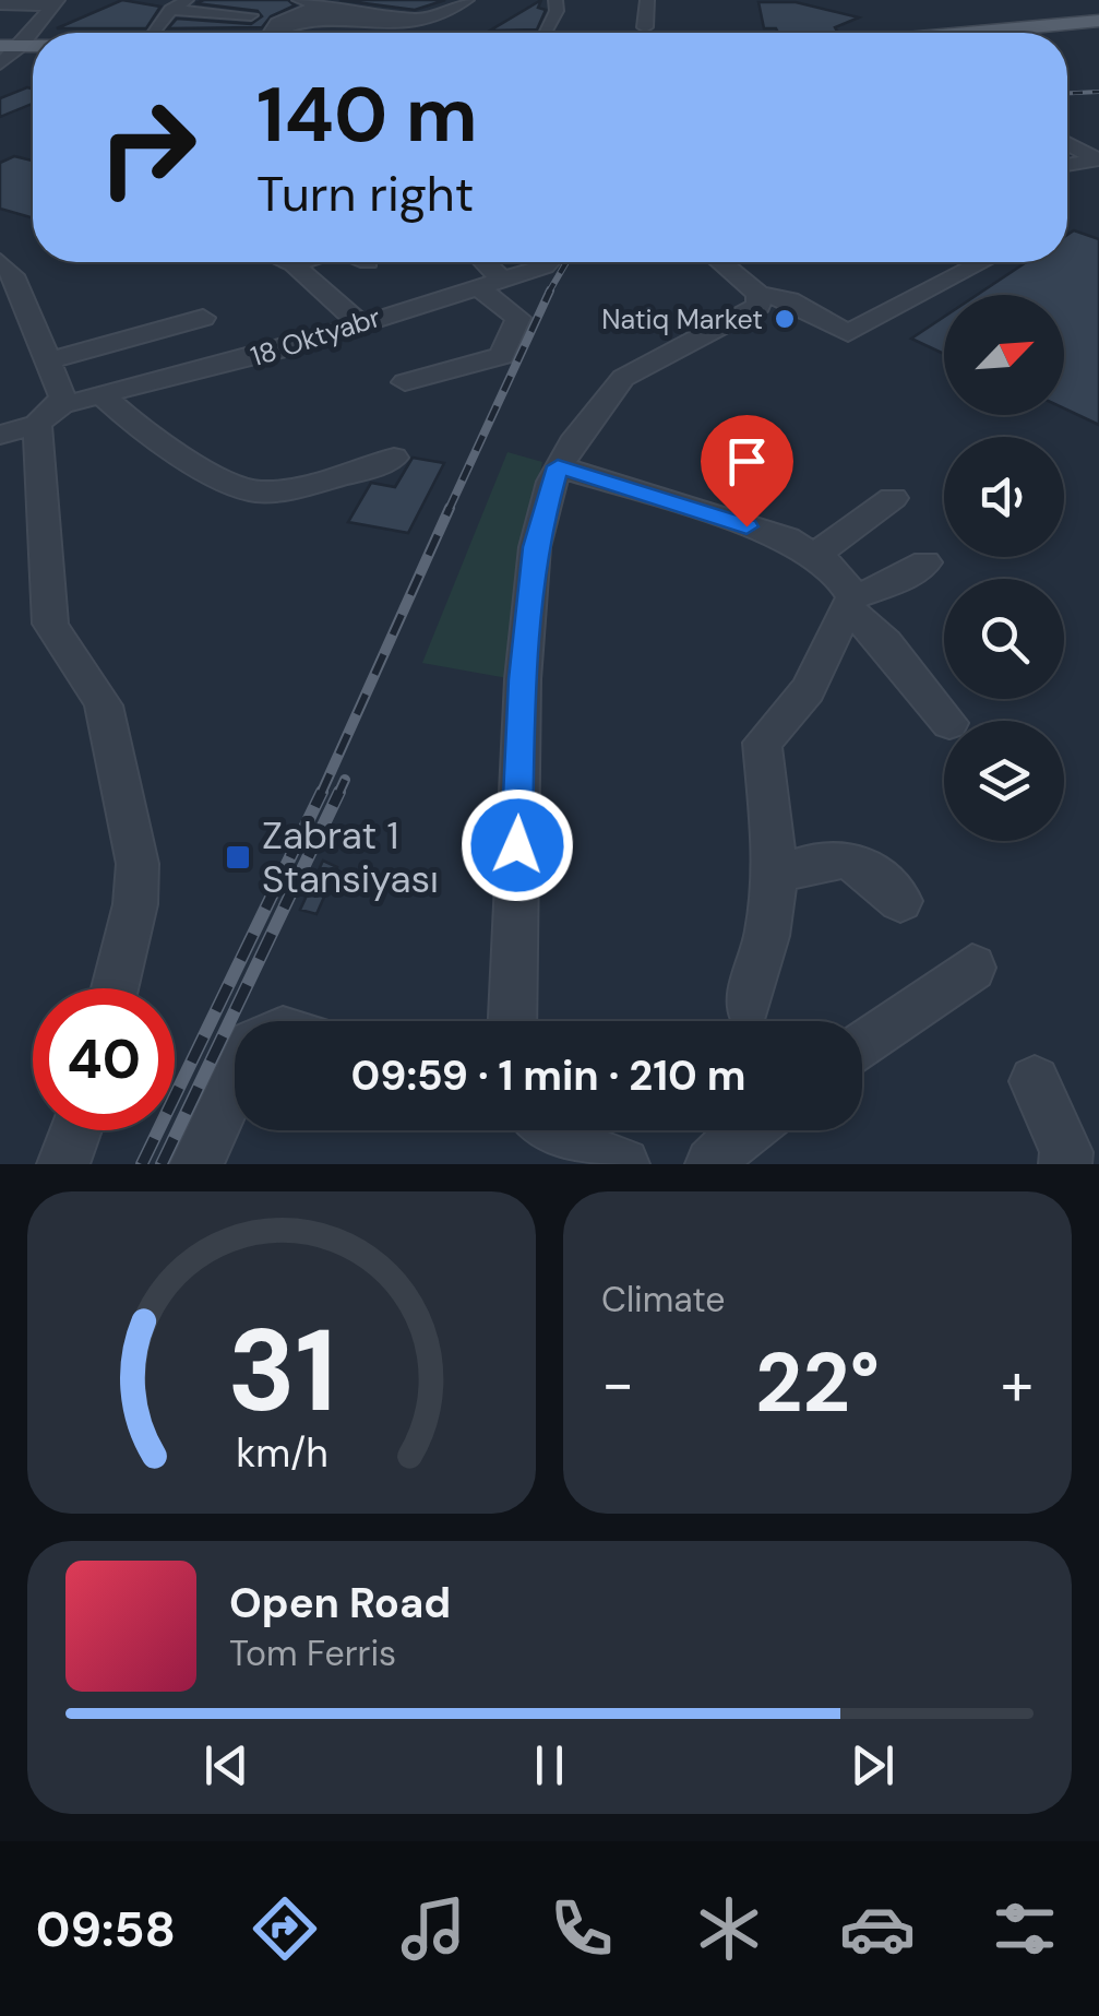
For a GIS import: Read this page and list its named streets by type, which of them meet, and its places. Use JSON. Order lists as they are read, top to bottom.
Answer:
{
  "streets": {
    "street": ["18 Oktyabr"]
  },
  "places": {
    "other": ["Natiq Market"],
    "transit": ["Zabrat 1 Stansiyası"]
  },
  "north": "top right",
  "page": {
    "turn": ["140 m", "Turn right"],
    "limit": "40",
    "trip": "09:59 · 1 min · 210 m",
    "tile": "Climate",
    "heat": ["−", "22°", "+"],
    "song": ["Open Road", "Tom Ferris"],
    "tabs": "09:58",
    "gauge": ["31", "km/h"]
  }
}
